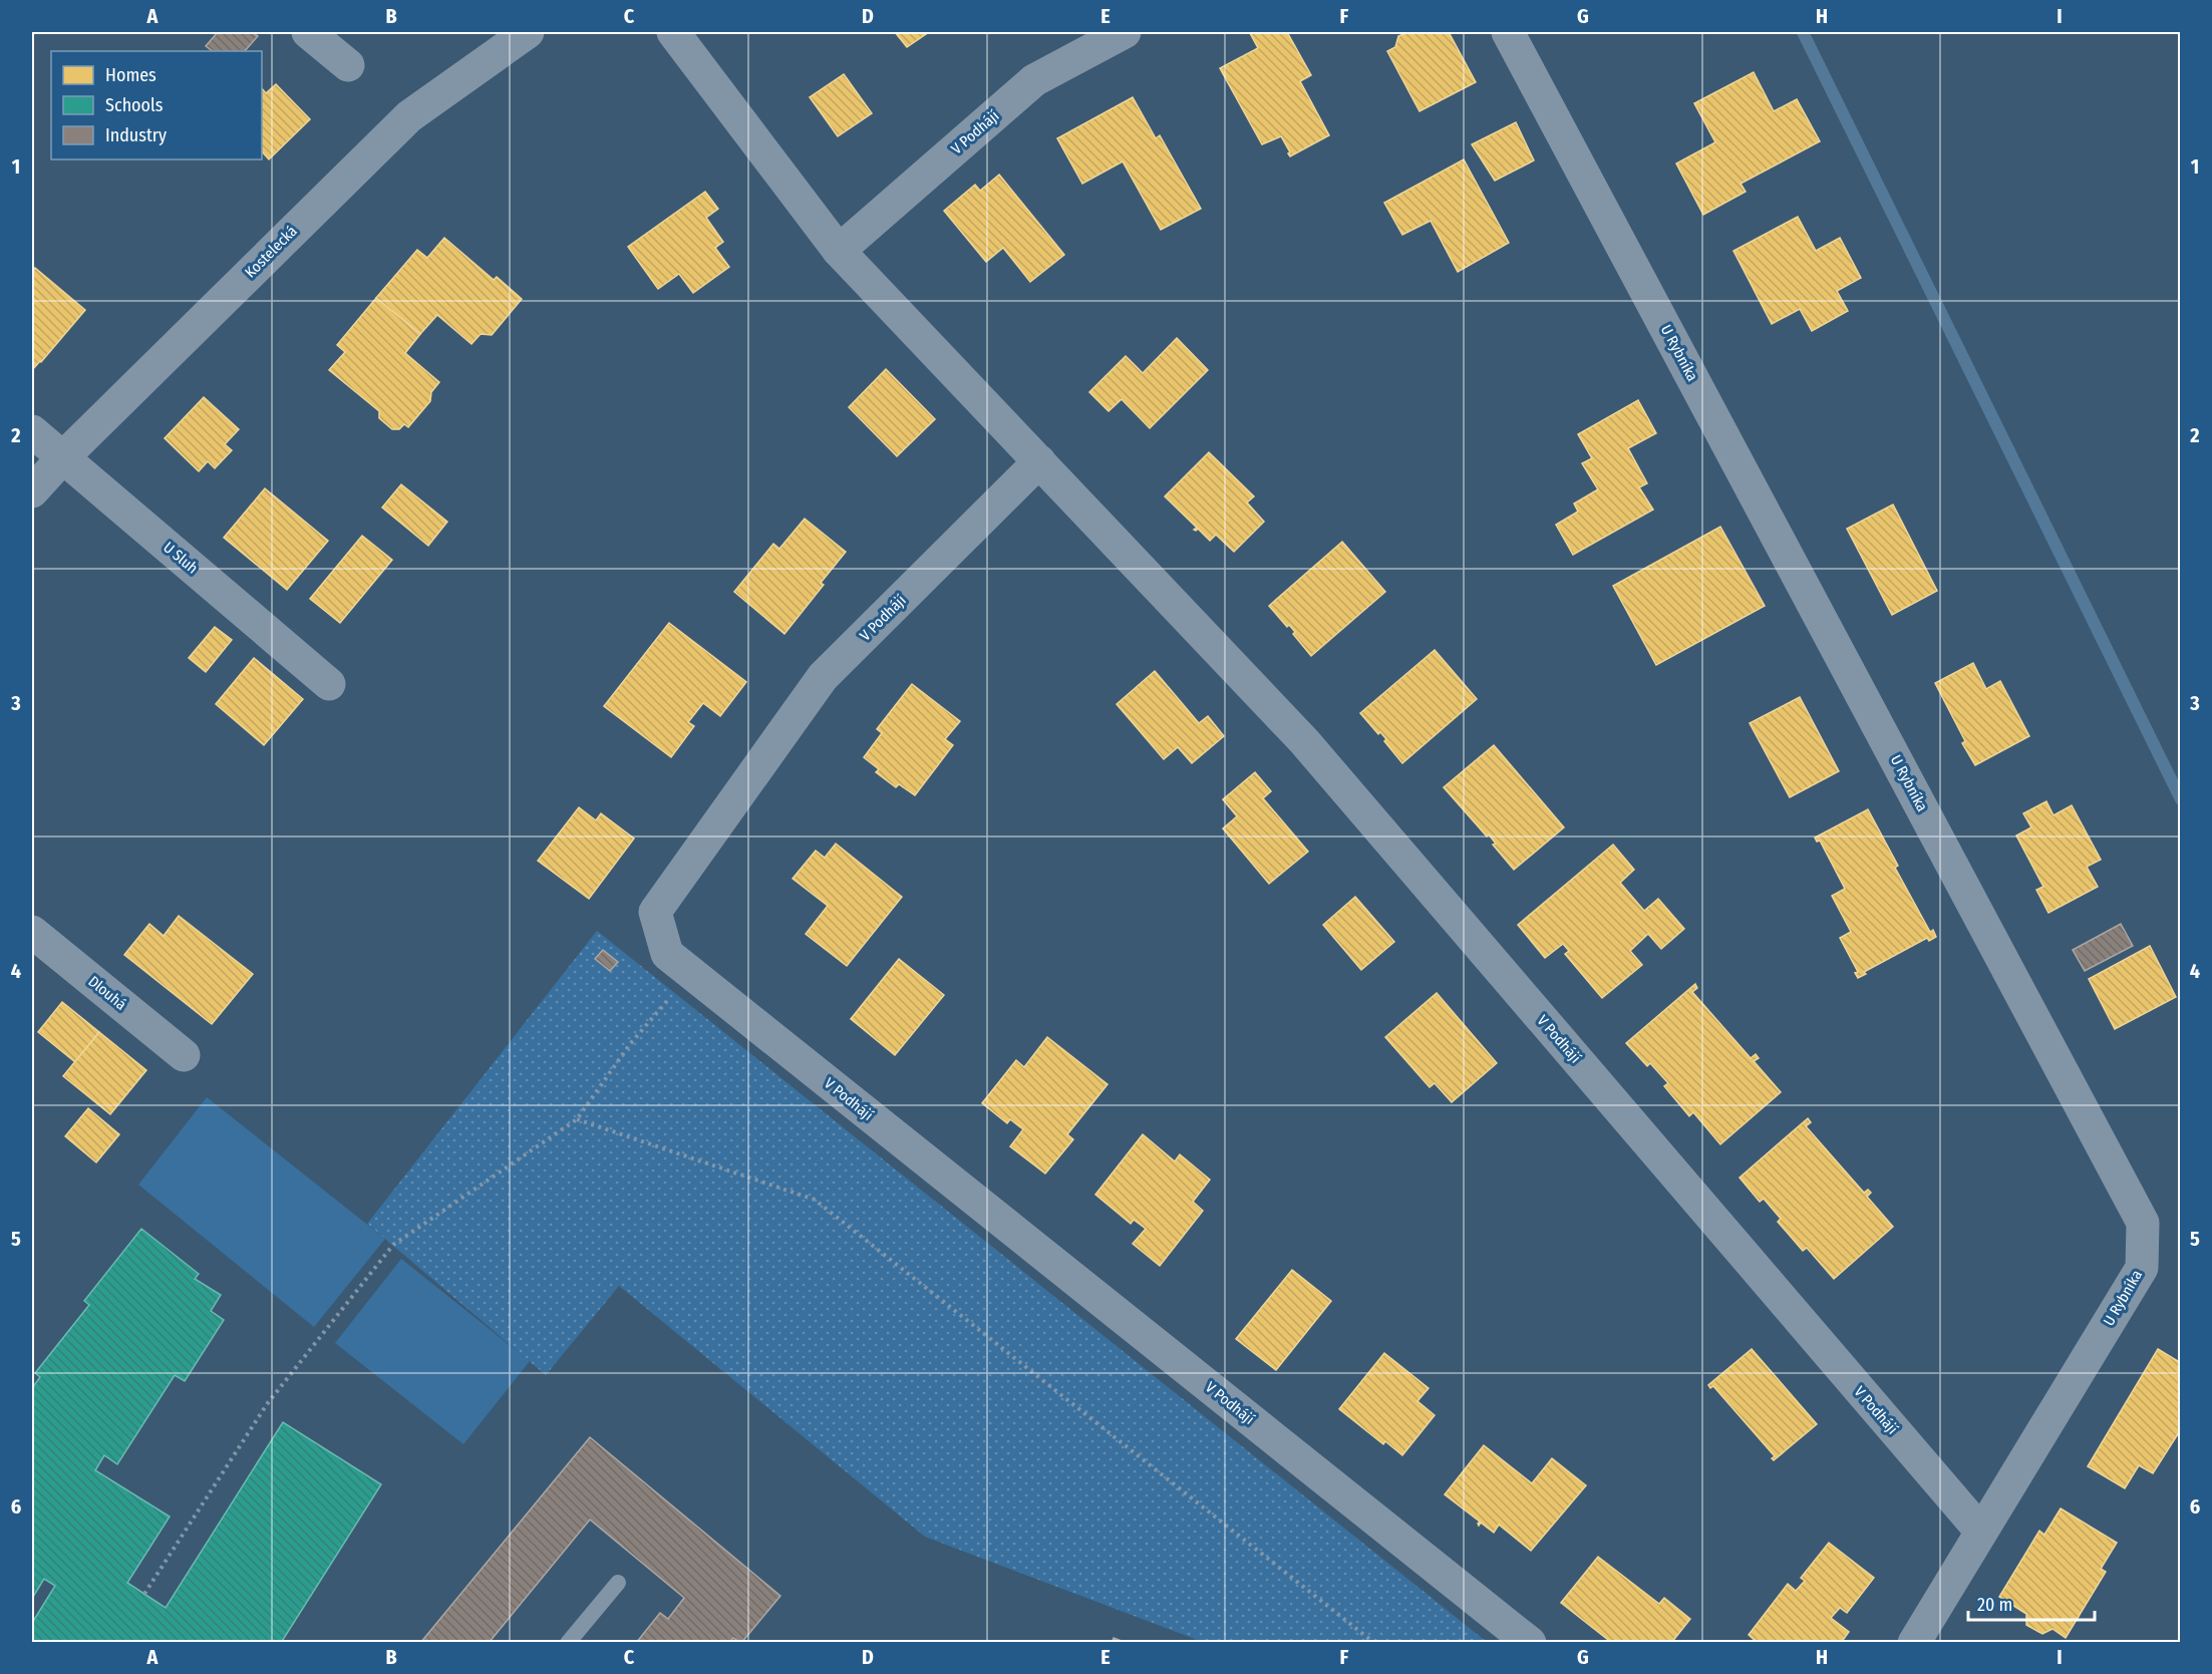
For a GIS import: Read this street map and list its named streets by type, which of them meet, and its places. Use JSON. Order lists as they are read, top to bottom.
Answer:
{
  "streets": {
    "street": [
      "V Podhájí",
      "Kostelecká",
      "U Rybníka",
      "U Sluh",
      "Dlouhá"
    ]
  },
  "crossings": [
    ["V Podhájí", "U Rybníka"],
    ["Kostelecká", "U Sluh"]
  ],
  "legend": ["Homes", "Schools", "Industry"],
  "scale_bar": "20 m",
  "grid": {
    "columns": [
      "A",
      "B",
      "C",
      "D",
      "E",
      "F",
      "G",
      "H",
      "I"
    ],
    "rows": [
      "1",
      "2",
      "3",
      "4",
      "5",
      "6"
    ]
  }
}
